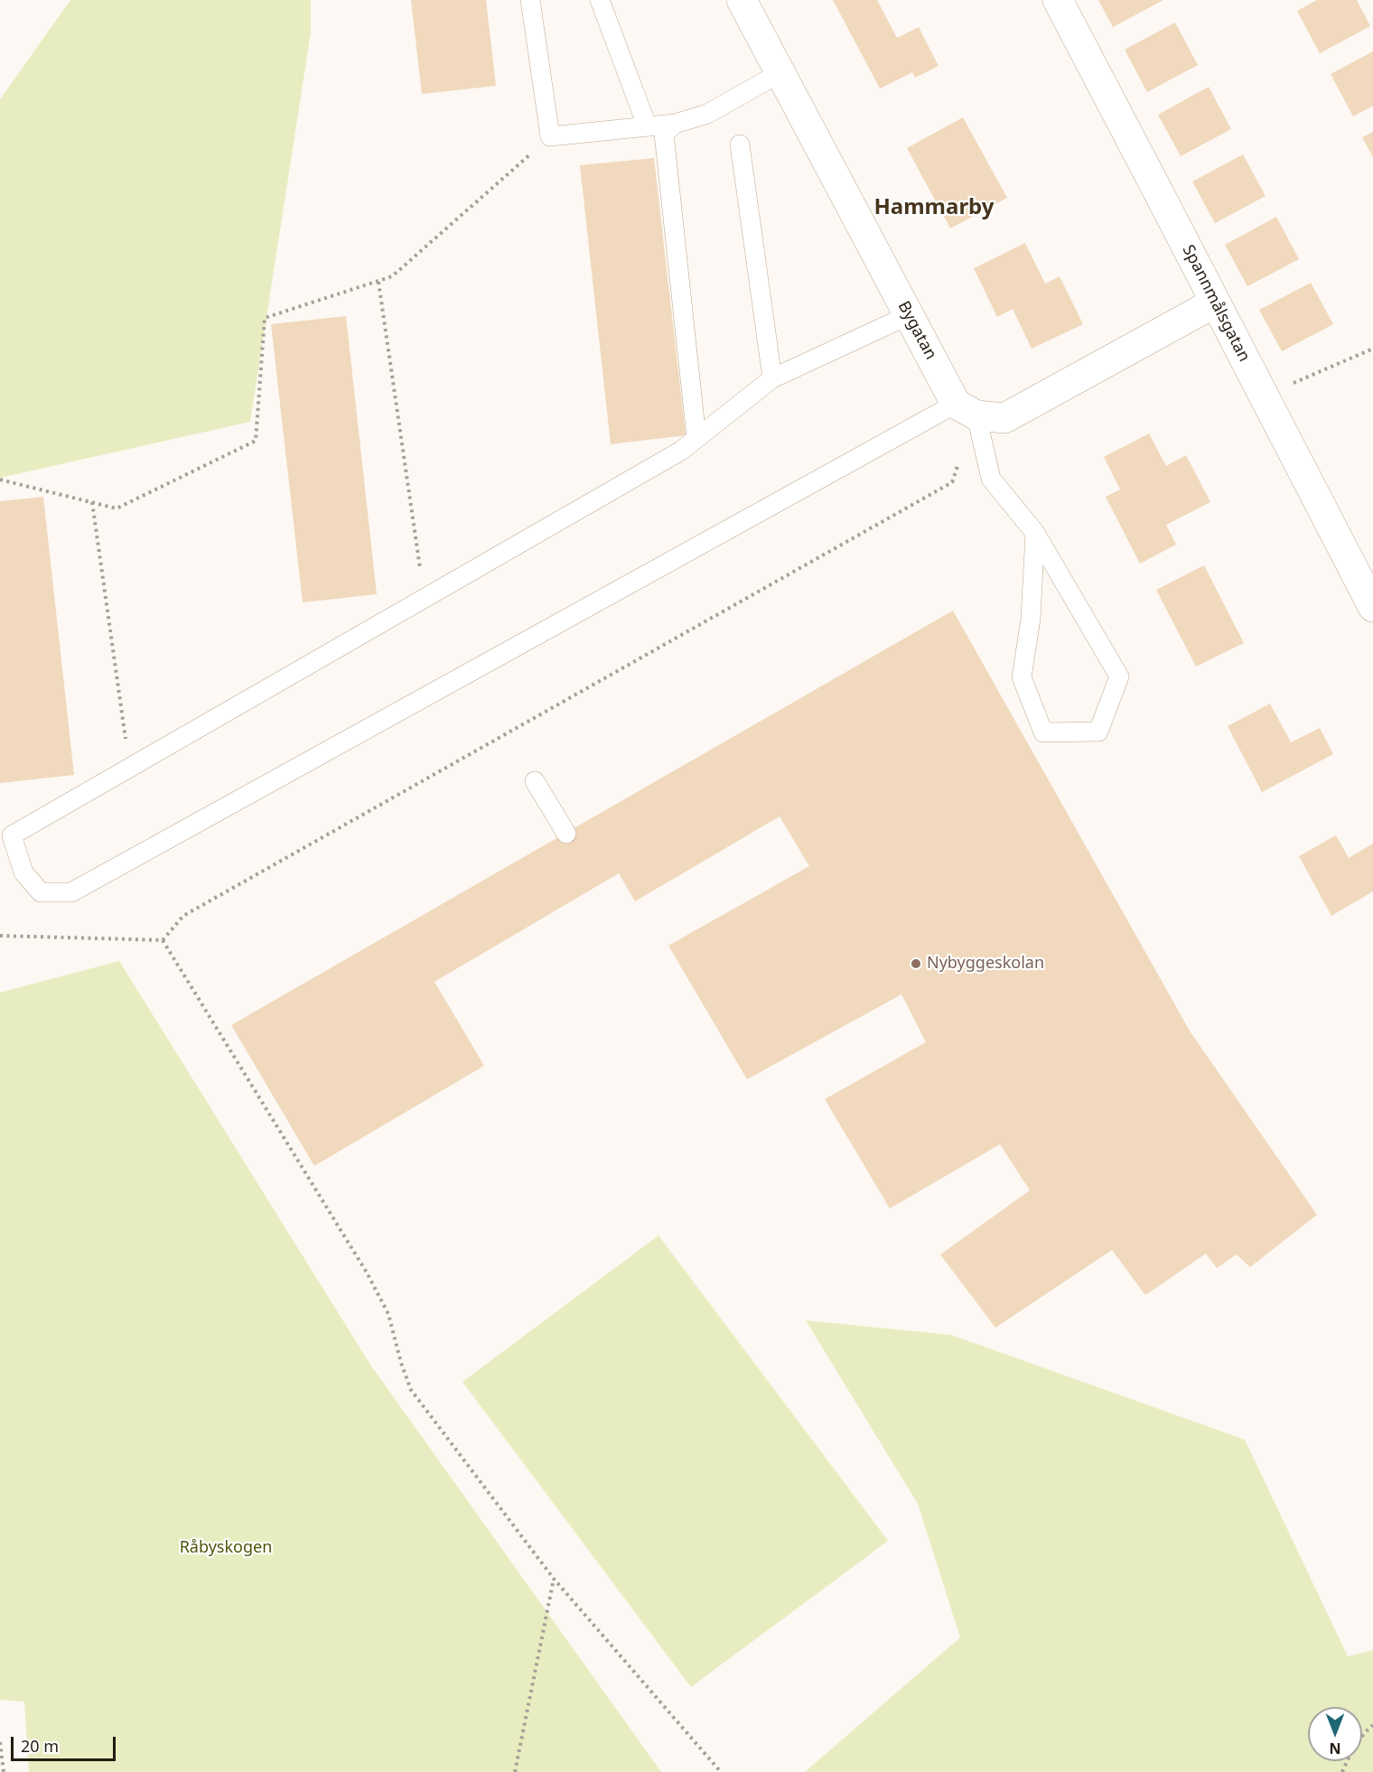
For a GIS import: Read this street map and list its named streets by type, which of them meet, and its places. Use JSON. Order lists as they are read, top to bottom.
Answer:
{
  "streets": {
    "street": ["Spannmålsgatan", "Bygatan"]
  },
  "districts": ["Hammarby"],
  "parks": ["Råbyskogen"],
  "places": ["Nybyggeskolan"],
  "scale_bar": "20 m",
  "north": "bottom"
}
